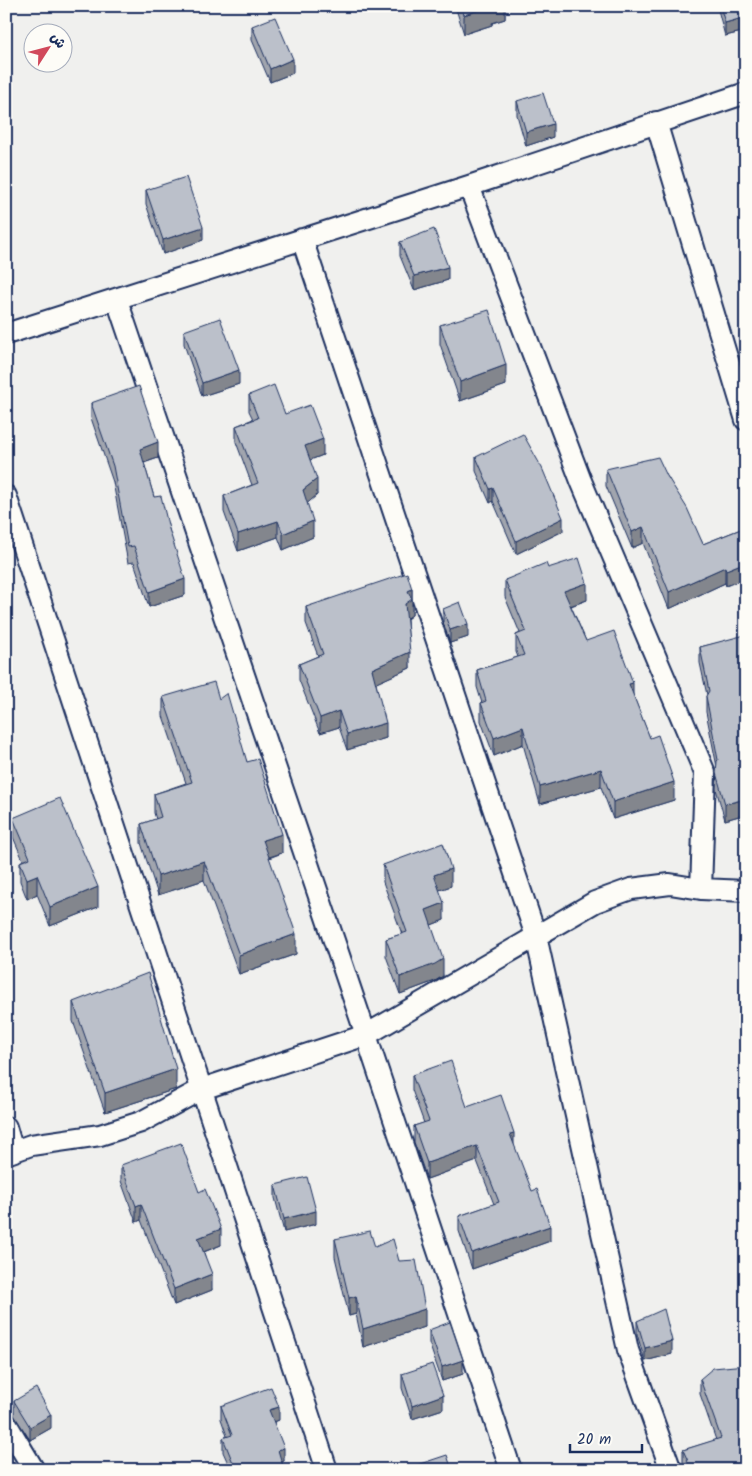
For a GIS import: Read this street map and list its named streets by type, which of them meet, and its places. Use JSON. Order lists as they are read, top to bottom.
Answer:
{
  "scale_bar": "20 m",
  "north": "top right"
}
